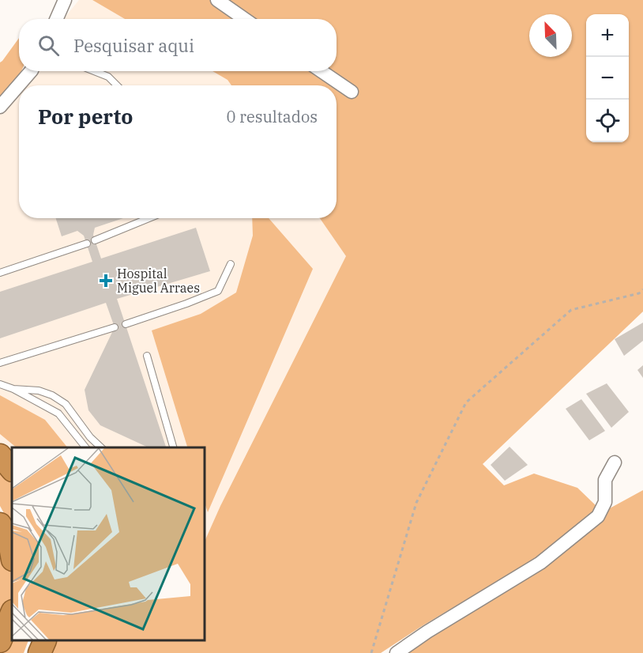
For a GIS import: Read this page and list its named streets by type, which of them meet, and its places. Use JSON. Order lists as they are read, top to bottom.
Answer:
{
  "places": {
    "health": ["Hospital Miguel Arraes"]
  },
  "north": "top left",
  "page": {
    "map_buttons": ["+", "−"],
    "search": "Pesquisar aqui",
    "heading": ["Por perto", "0 resultados"]
  }
}
